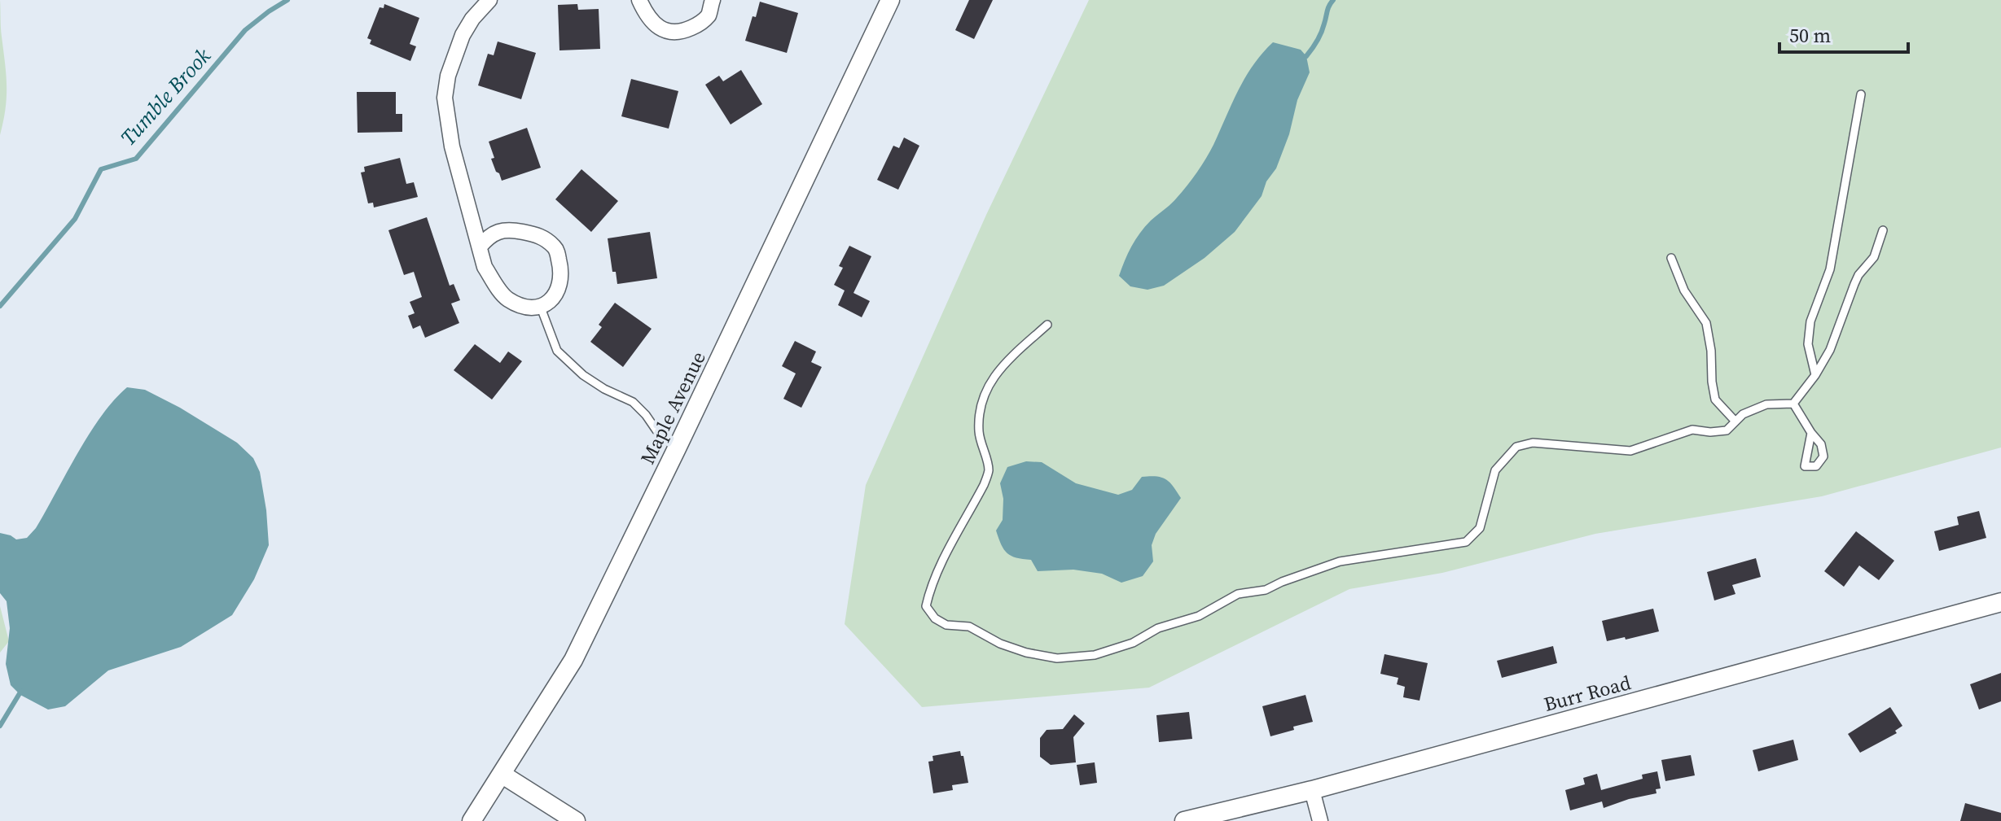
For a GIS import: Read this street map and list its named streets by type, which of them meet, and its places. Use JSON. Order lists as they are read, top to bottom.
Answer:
{
  "streets": {
    "street": ["Maple Avenue", "Burr Road"]
  },
  "water": ["Tumble Brook"],
  "scale_bar": "50 m"
}
